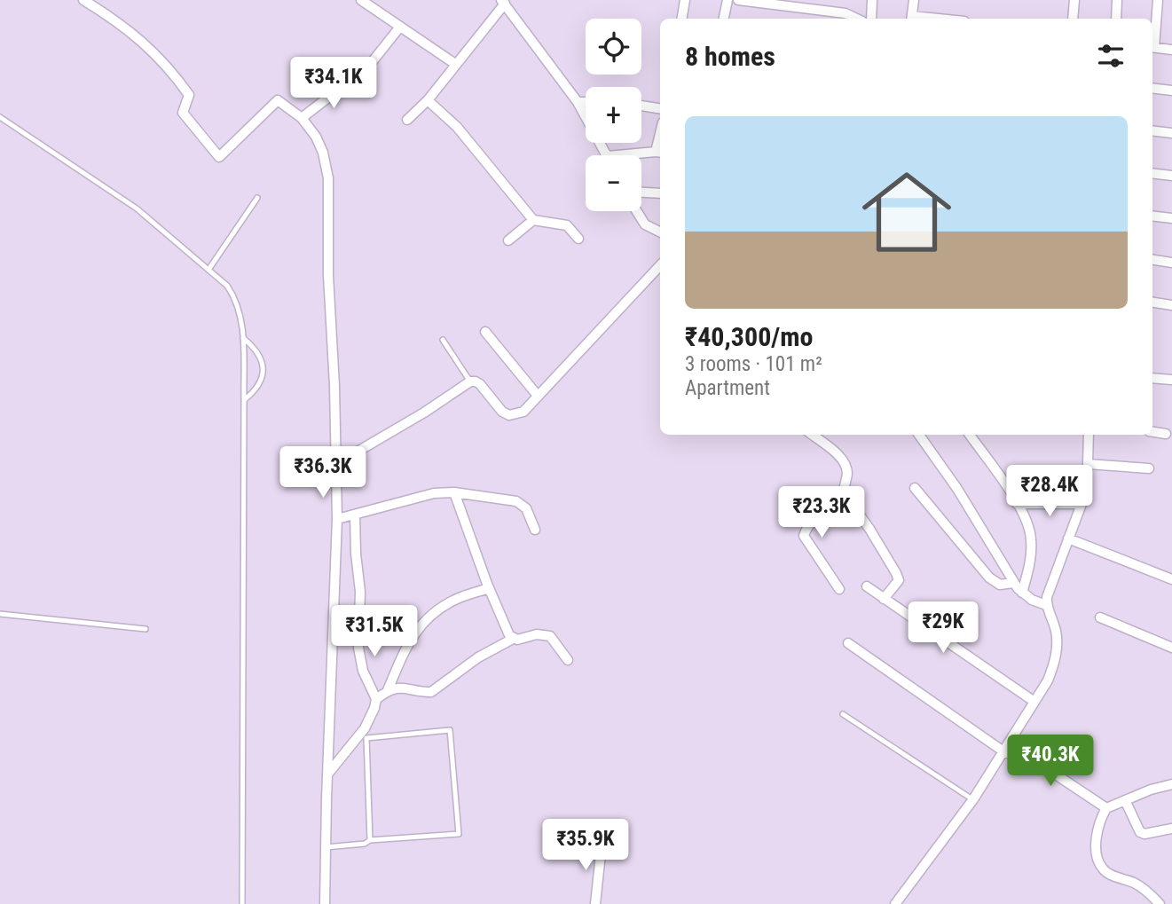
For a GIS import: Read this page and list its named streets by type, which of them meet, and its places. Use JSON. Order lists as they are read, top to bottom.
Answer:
{
  "page": {
    "map_buttons": ["+", "−"],
    "heading": "8 homes",
    "price": [
      "₹34.1K",
      "₹36.3K",
      "₹28.4K",
      "₹23.3K",
      "₹29K",
      "₹31.5K",
      "₹40.3K",
      "₹35.9K"
    ],
    "list": [
      {
        "name": "₹40,300/mo",
        "note": "3 rooms · 101 m² · Apartment"
      }
    ]
  }
}
